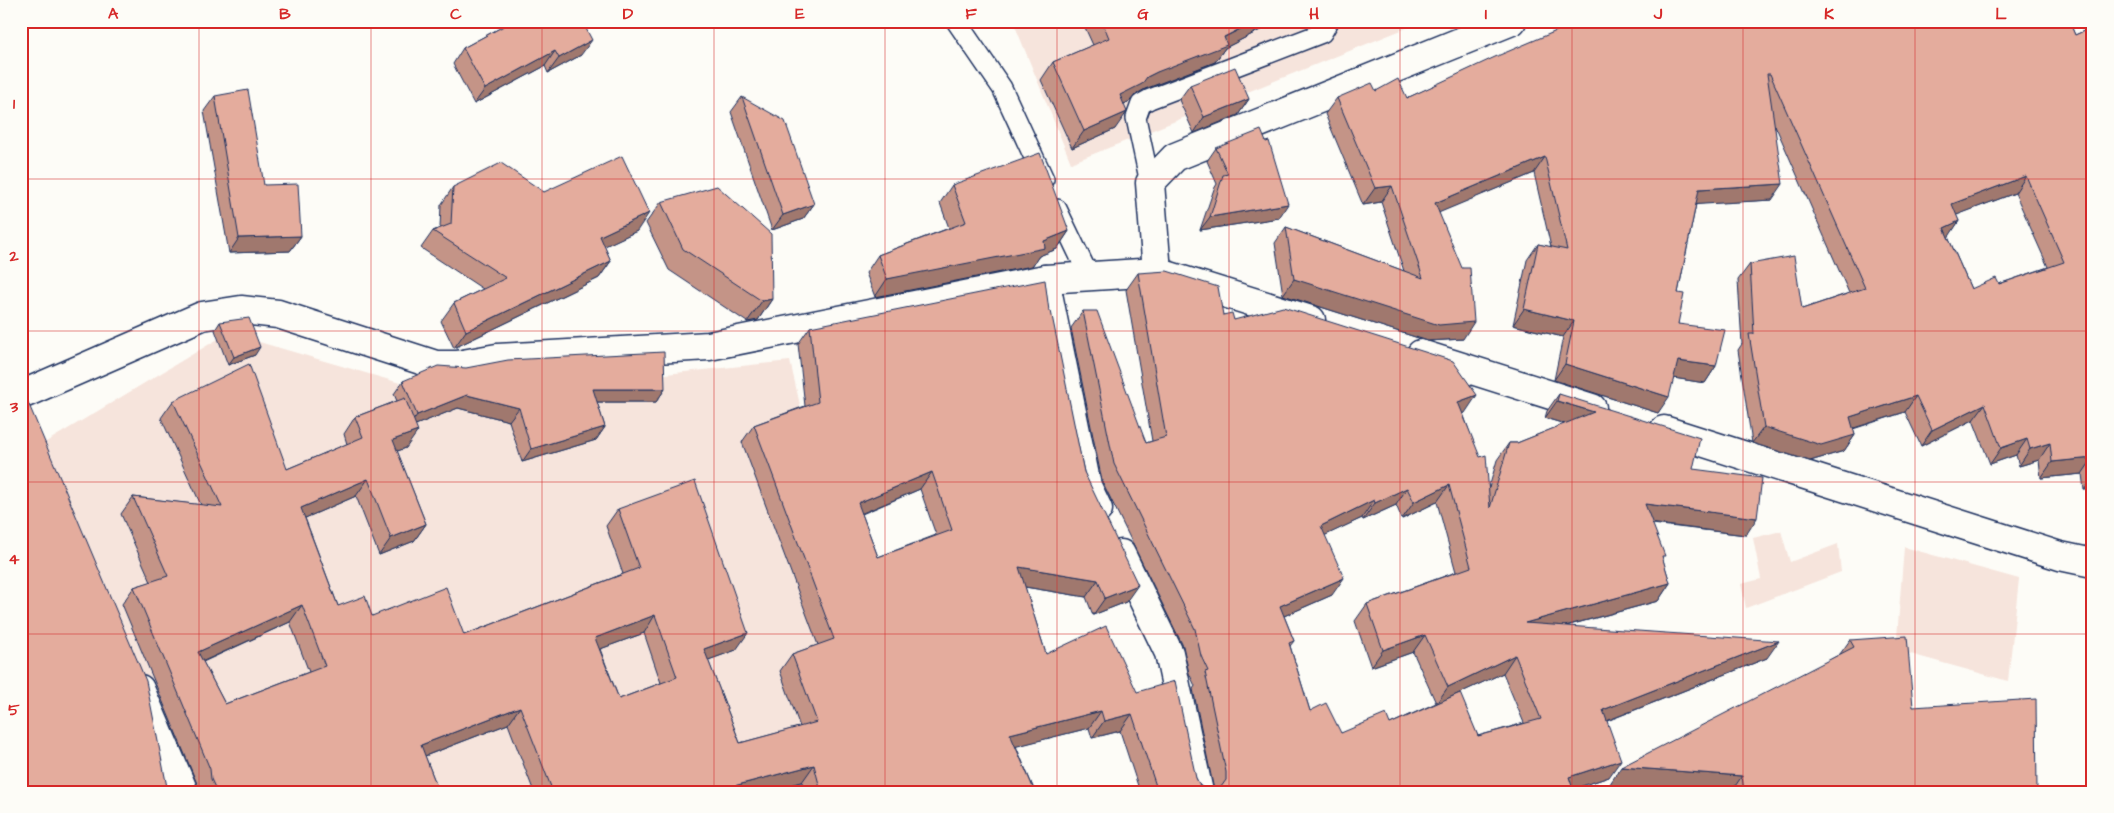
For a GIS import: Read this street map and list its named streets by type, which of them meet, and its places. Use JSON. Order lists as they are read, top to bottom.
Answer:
{
  "grid": {
    "columns": [
      "A",
      "B",
      "C",
      "D",
      "E",
      "F",
      "G",
      "H",
      "I",
      "J",
      "K",
      "L"
    ],
    "rows": [
      "1",
      "2",
      "3",
      "4",
      "5"
    ]
  }
}
